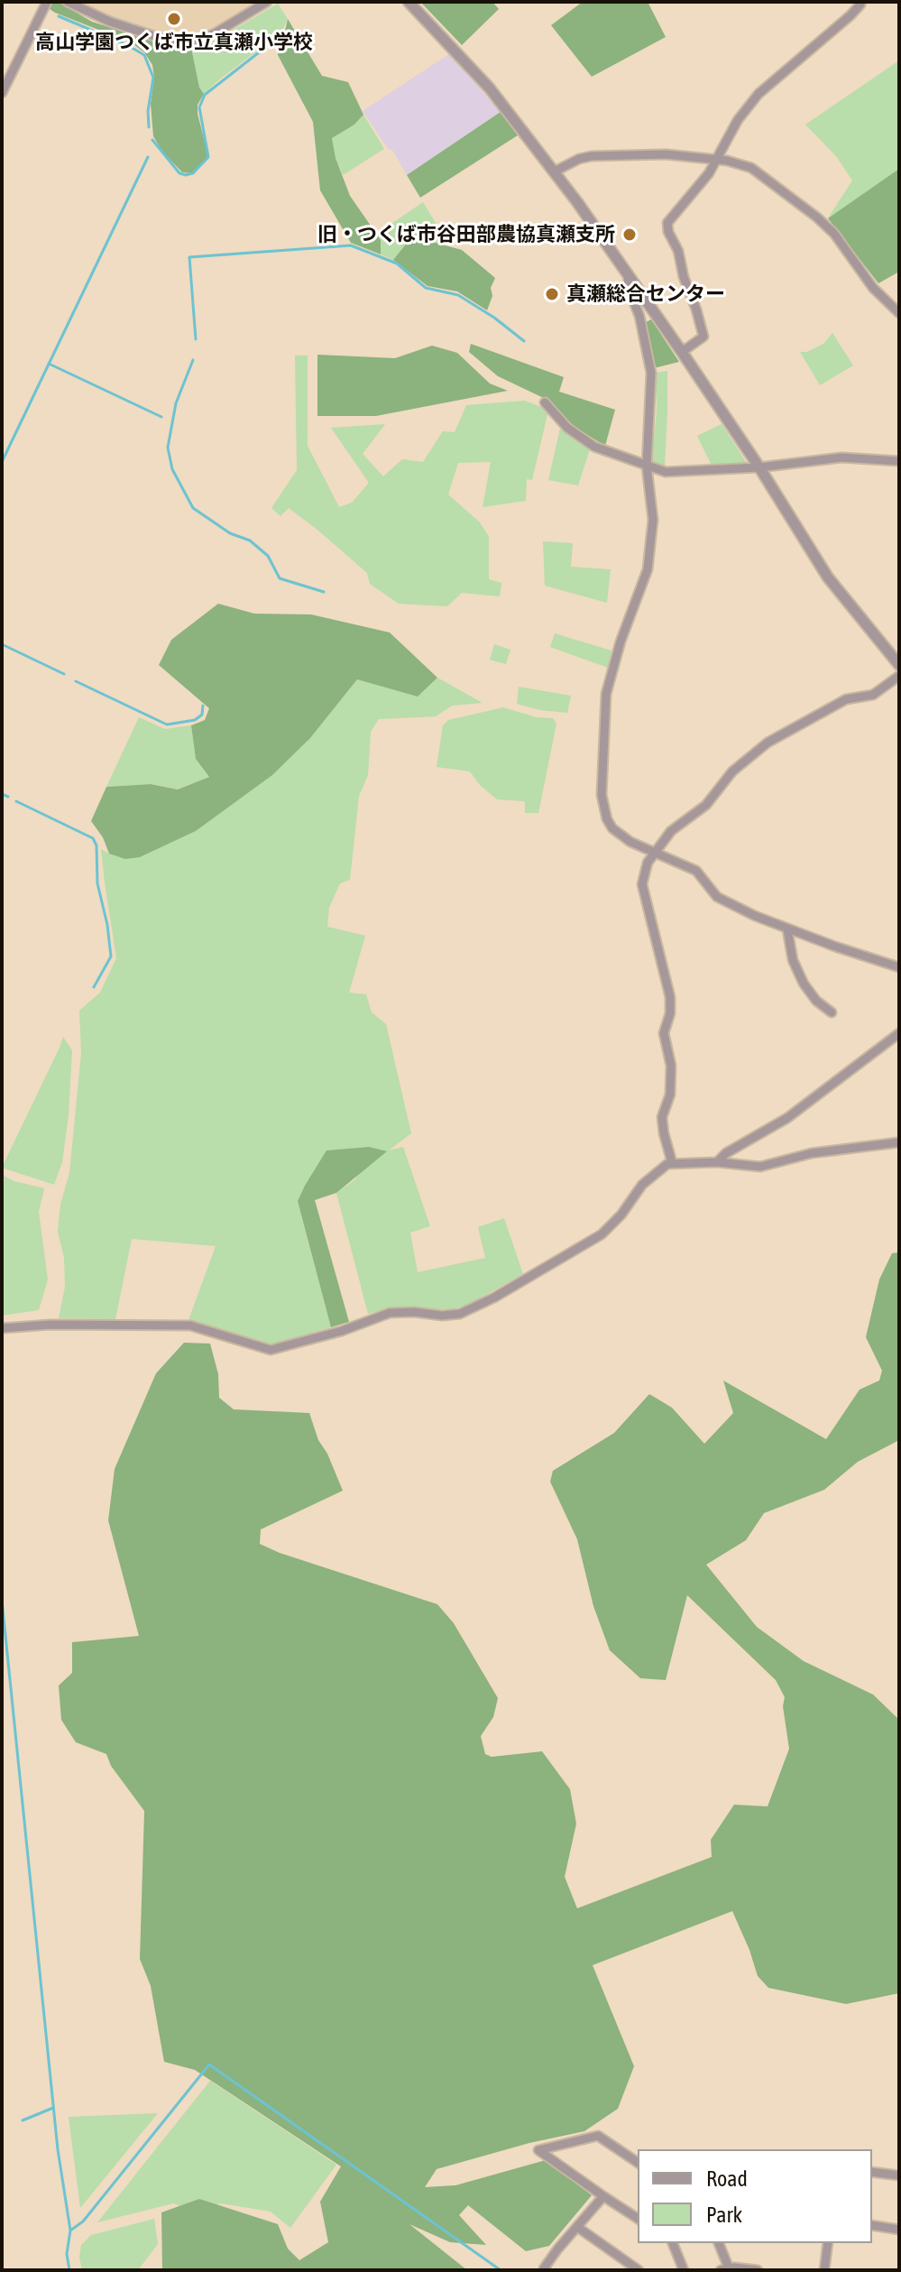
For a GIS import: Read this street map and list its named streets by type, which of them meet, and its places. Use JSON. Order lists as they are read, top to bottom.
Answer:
{
  "places": ["高山学園つくば市立真瀬小学校", "旧・つくば市谷田部農協真瀬支所", "真瀬総合センター"],
  "legend": ["Road", "Park"]
}
